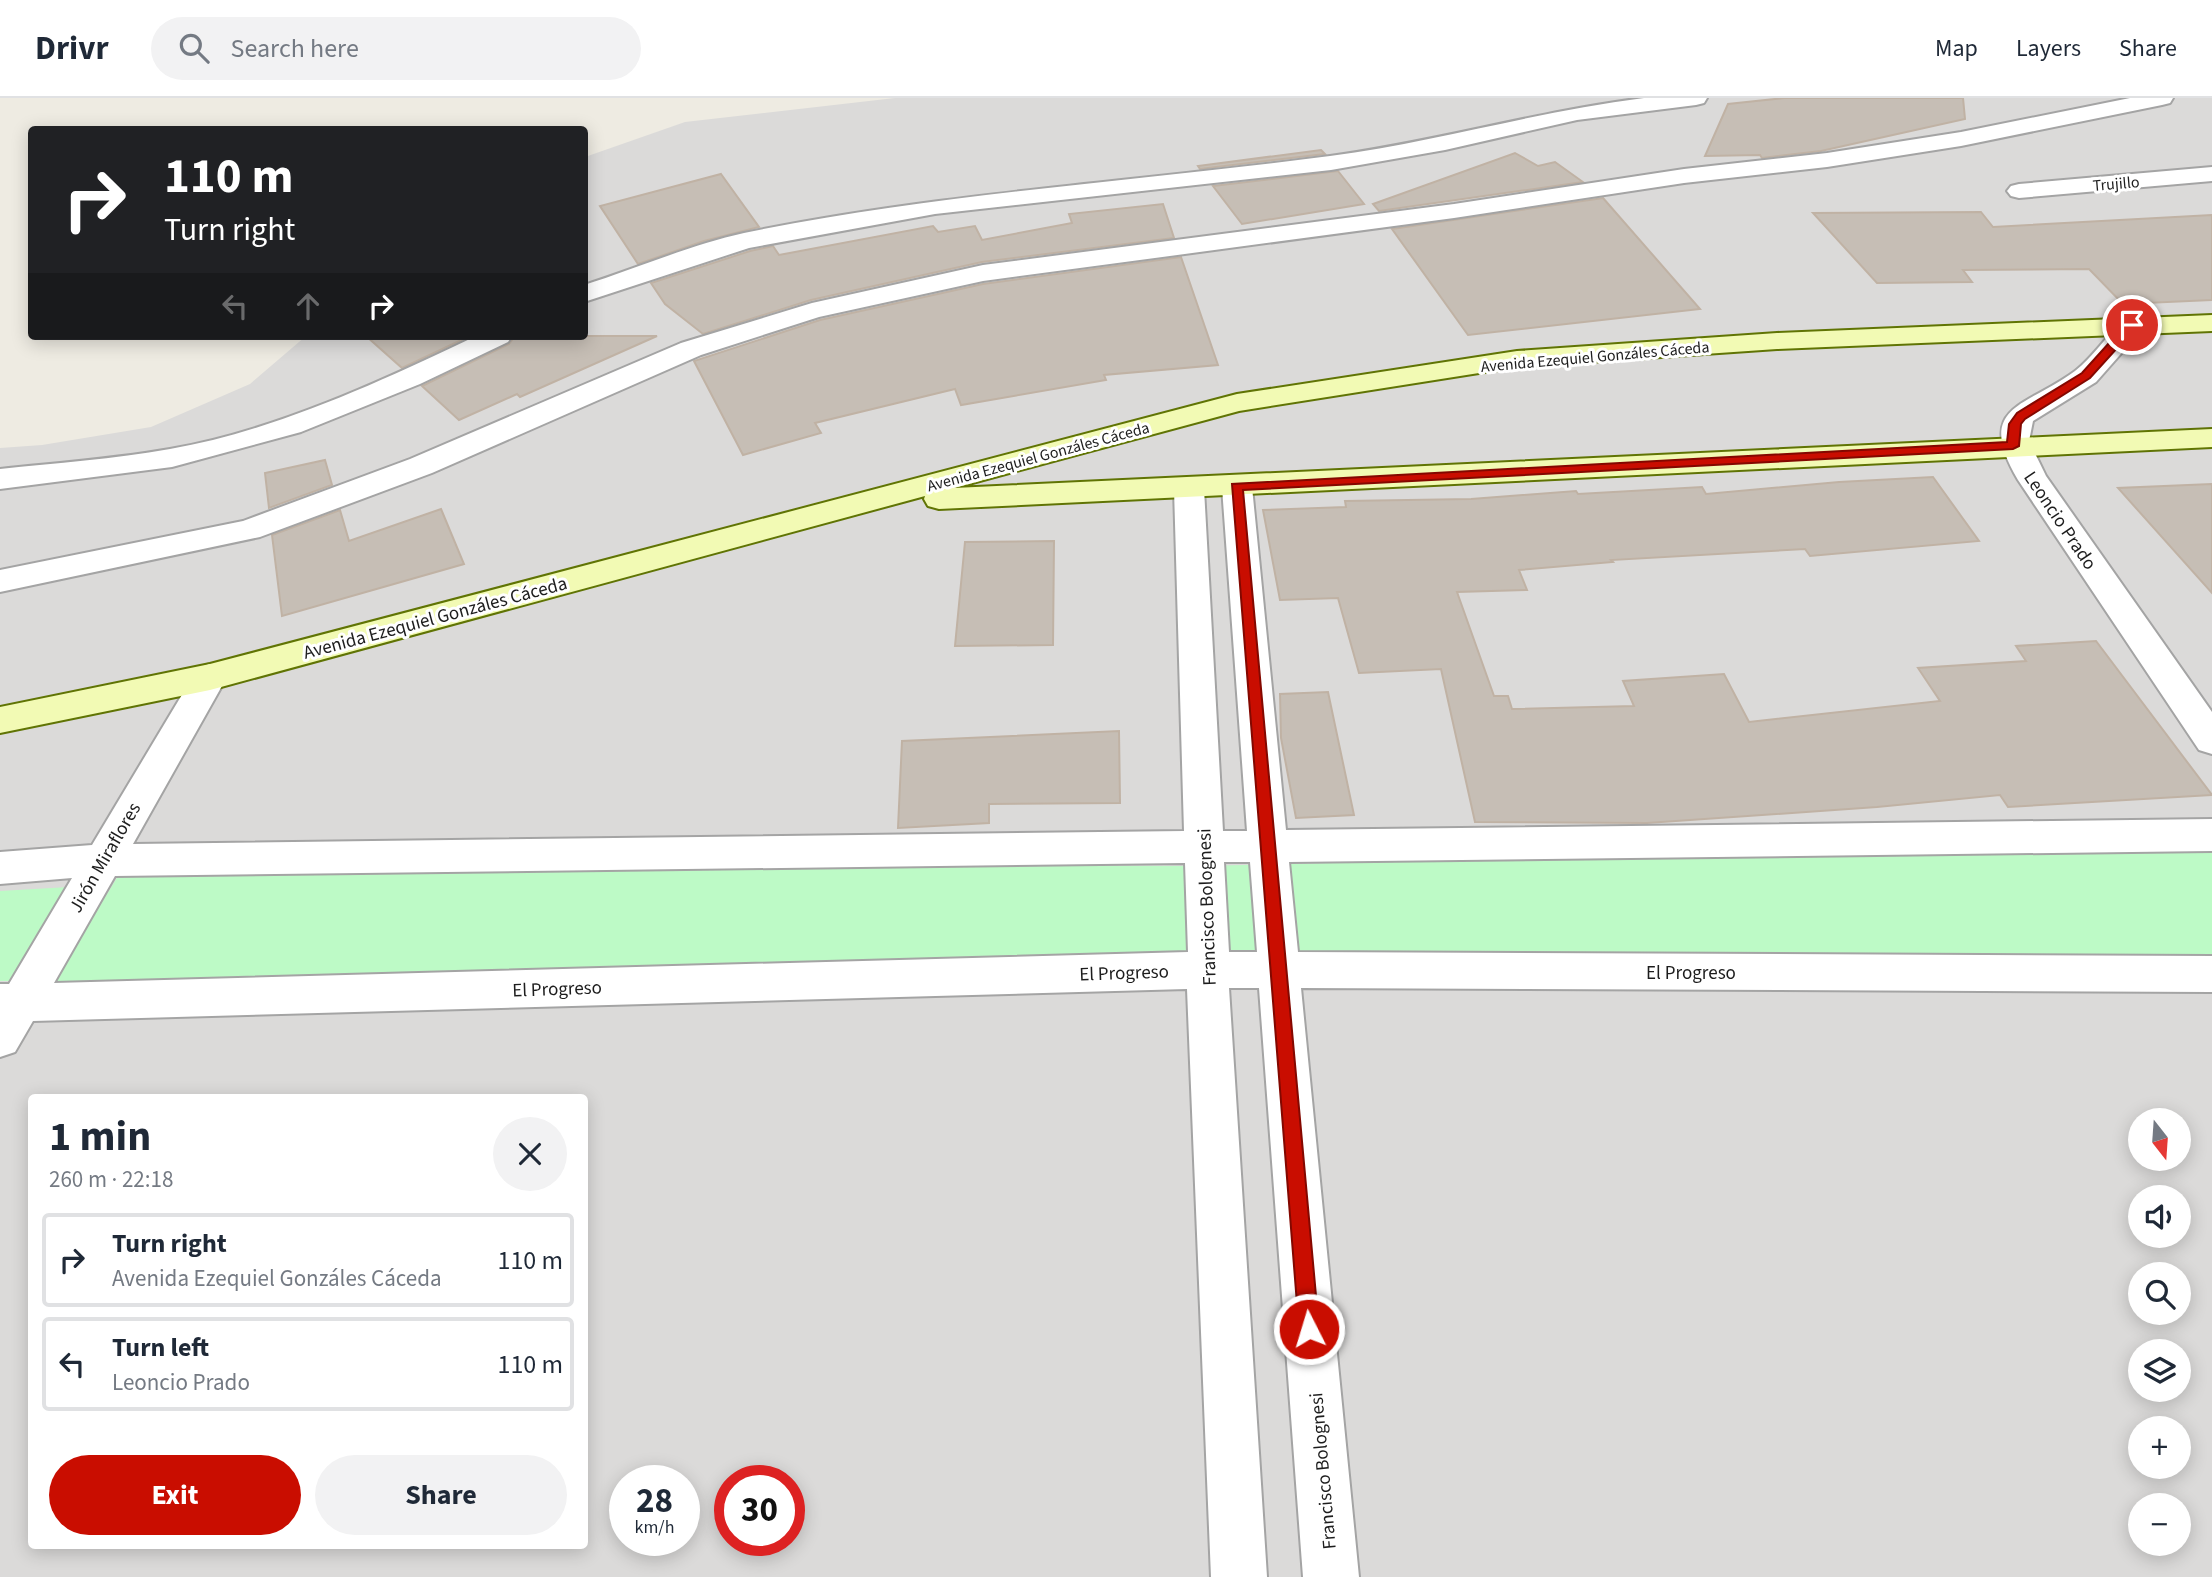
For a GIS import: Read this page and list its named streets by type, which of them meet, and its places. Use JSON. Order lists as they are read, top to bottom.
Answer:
{
  "streets": {
    "main road": ["Avenida Ezequiel Gonzáles Cáceda"],
    "street": [
      "Trujillo",
      "Leoncio Prado",
      "Jirón Miraflores",
      "Francisco Bolognesi",
      "El Progreso"
    ]
  },
  "crossings": [
    ["Avenida Ezequiel Gonzáles Cáceda", "Leoncio Prado"],
    ["Avenida Ezequiel Gonzáles Cáceda", "Jirón Miraflores"],
    ["Avenida Ezequiel Gonzáles Cáceda", "Francisco Bolognesi"],
    ["Jirón Miraflores", "El Progreso"],
    ["Francisco Bolognesi", "El Progreso"]
  ],
  "north": "bottom",
  "page": {
    "header": "Drivr",
    "search": "Search here",
    "nav": ["Map", "Layers", "Share"],
    "turn": ["110 m", "Turn right"],
    "heading": ["1 min", "260 m · 22:18"],
    "map_buttons": ["+", "−"],
    "list": [
      {
        "name": "Turn right",
        "note": "Avenida Ezequiel Gonzáles Cáceda",
        "value": "110 m"
      },
      {
        "name": "Turn left",
        "note": "Leoncio Prado",
        "value": "110 m"
      }
    ],
    "buttons": ["Exit", "Share"],
    "speed": "28 km/h",
    "limit": "30"
  }
}
